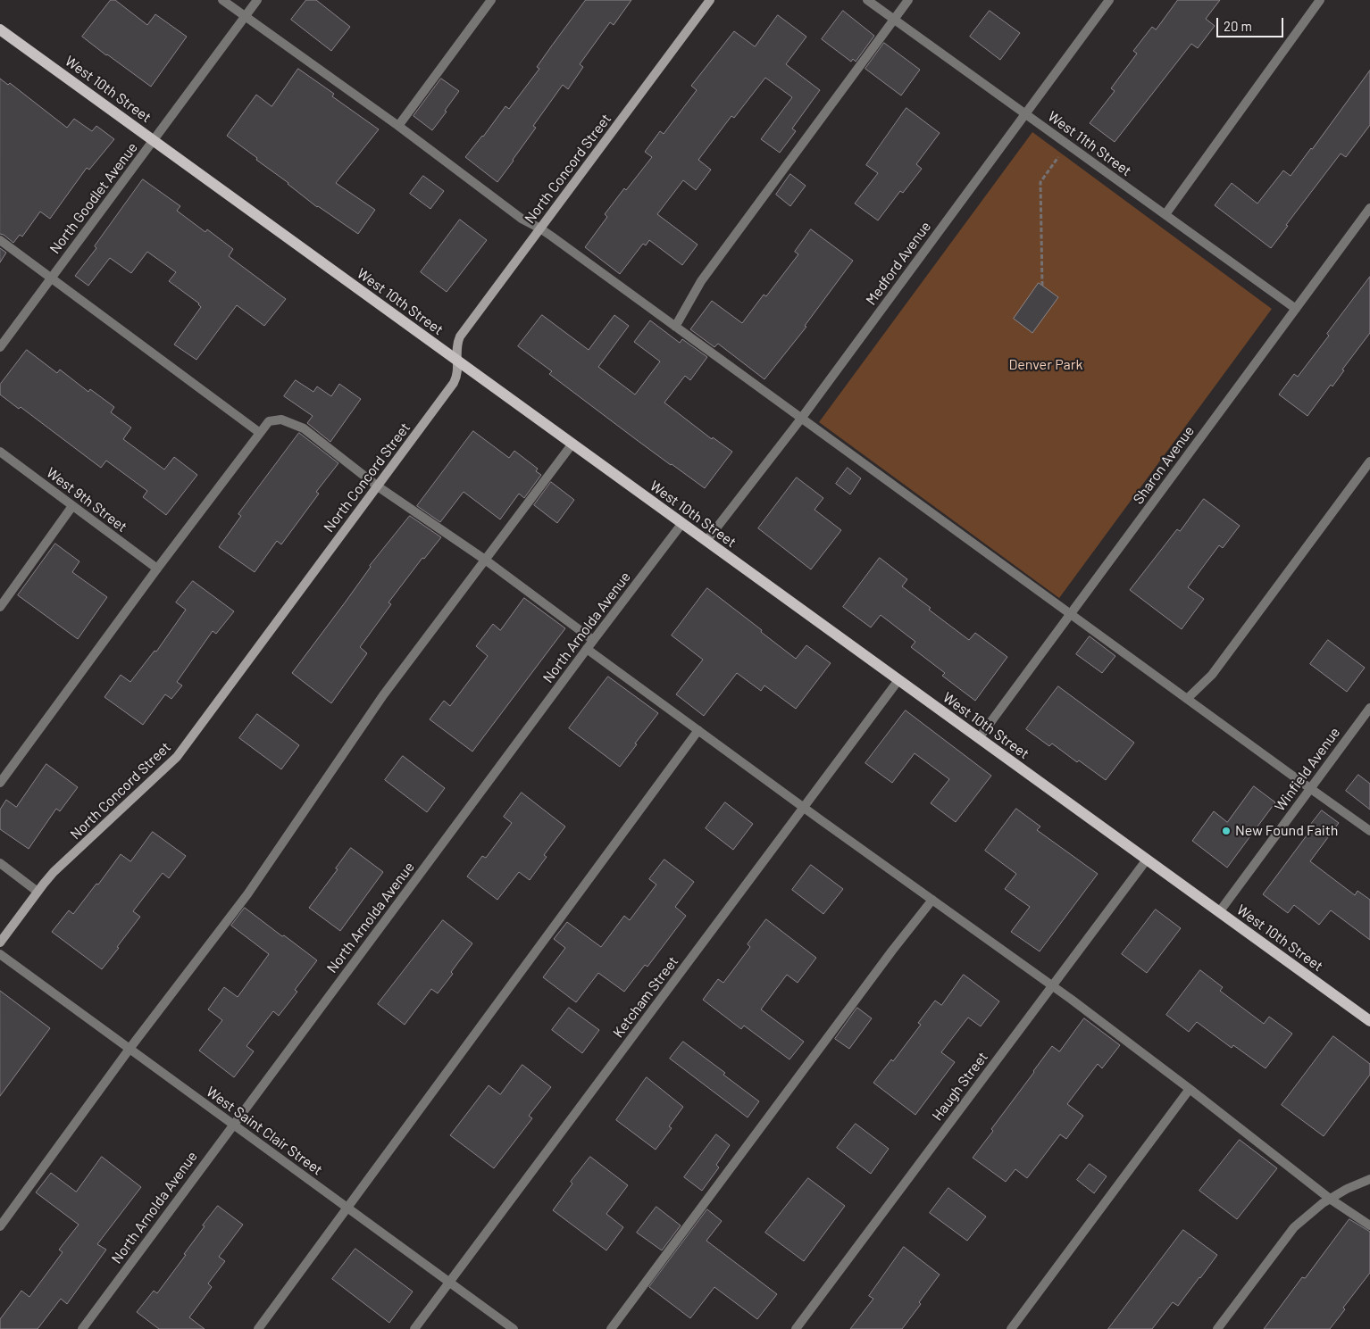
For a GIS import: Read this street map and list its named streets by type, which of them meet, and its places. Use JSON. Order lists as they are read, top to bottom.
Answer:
{
  "streets": {
    "main road": ["West 10th Street", "North Concord Street"],
    "street": [
      "West 11th Street",
      "North Goodlet Avenue",
      "Medford Avenue",
      "Sharon Avenue",
      "West 9th Street",
      "North Arnolda Avenue",
      "Winfield Avenue",
      "Ketcham Street",
      "Haugh Street",
      "West Saint Clair Street"
    ]
  },
  "crossings": [
    ["West 10th Street", "North Concord Street"],
    ["West 10th Street", "North Goodlet Avenue"],
    ["West 10th Street", "Medford Avenue"],
    ["West 10th Street", "Sharon Avenue"],
    ["West 10th Street", "North Arnolda Avenue"],
    ["West 10th Street", "Winfield Avenue"],
    ["West 10th Street", "Ketcham Street"],
    ["West 10th Street", "Haugh Street"],
    ["West 11th Street", "Medford Avenue"],
    ["West 11th Street", "Sharon Avenue"],
    ["North Arnolda Avenue", "West Saint Clair Street"],
    ["Ketcham Street", "West Saint Clair Street"]
  ],
  "parks": ["Denver Park"],
  "places": ["New Found Faith"],
  "scale_bar": "20 m"
}
